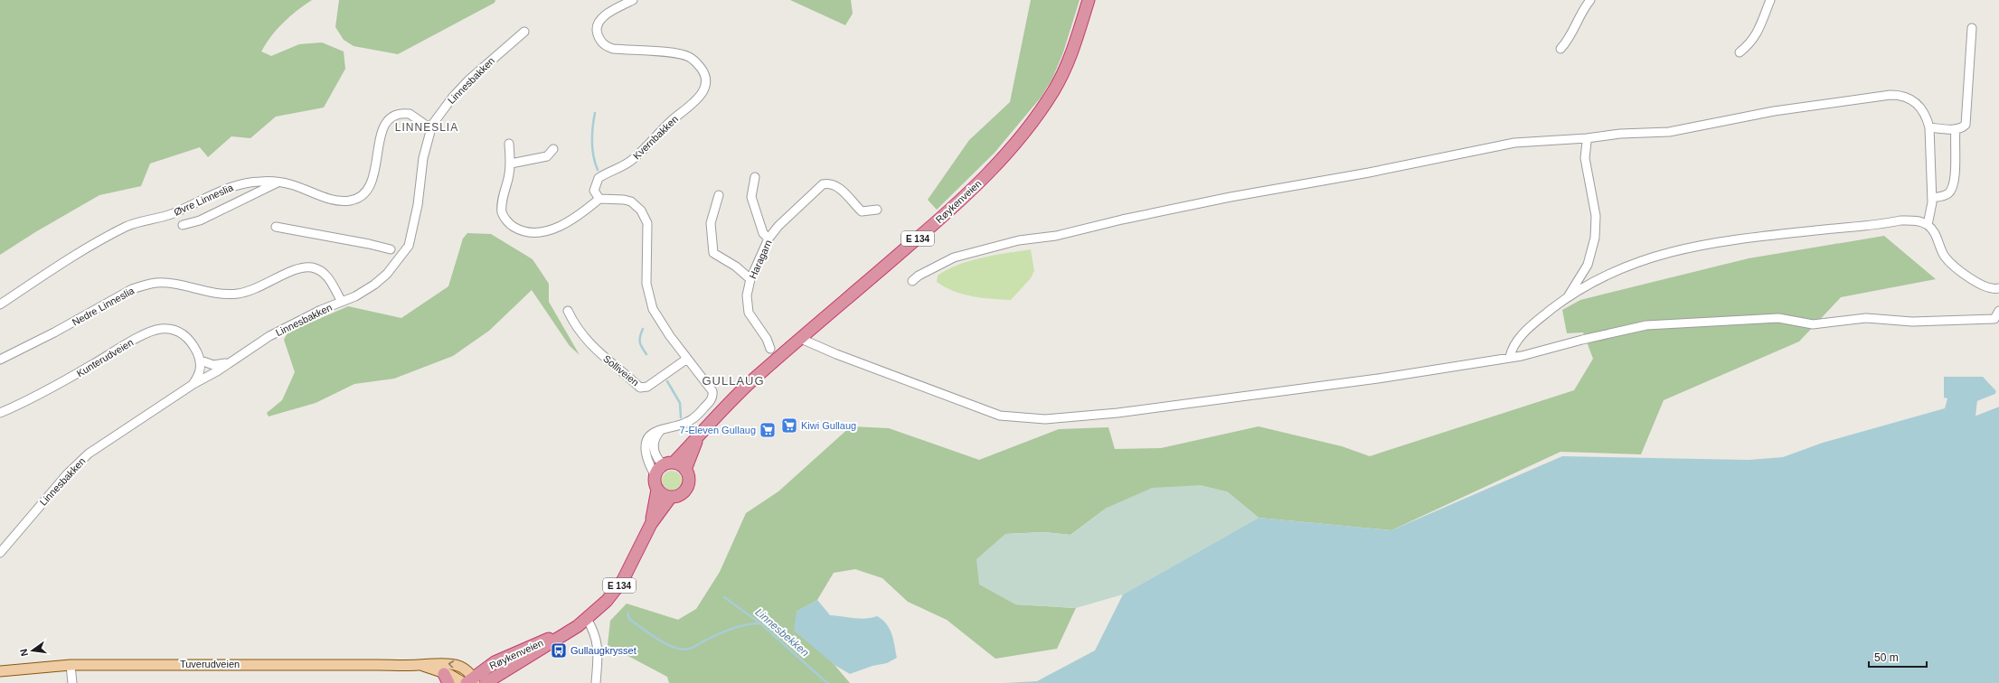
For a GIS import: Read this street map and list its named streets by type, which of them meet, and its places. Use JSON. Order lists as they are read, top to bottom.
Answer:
{
  "streets": {
    "highway": ["Røykenveien", "E 134"],
    "main road": ["Tuverudveien"],
    "street": [
      "Linnesbakken",
      "Kvernbakken",
      "Øvre Linneslia",
      "Haragarn",
      "Nedre Linneslia",
      "Kunterudveien",
      "Solliveien"
    ]
  },
  "crossings": [
    ["Linnesbakken", "Øvre Linneslia"],
    ["Linnesbakken", "Nedre Linneslia"],
    ["Røykenveien", "E 134"],
    ["Røykenveien", "Tuverudveien"]
  ],
  "districts": ["LINNESLIA", "GULLAUG"],
  "water": ["Linnesbekken"],
  "places": {
    "supermarket": ["Kiwi Gullaug", "7-Eleven Gullaug"],
    "bus stop": ["Gullaugkrysset"]
  },
  "scale_bar": "50 m",
  "north": "left"
}
